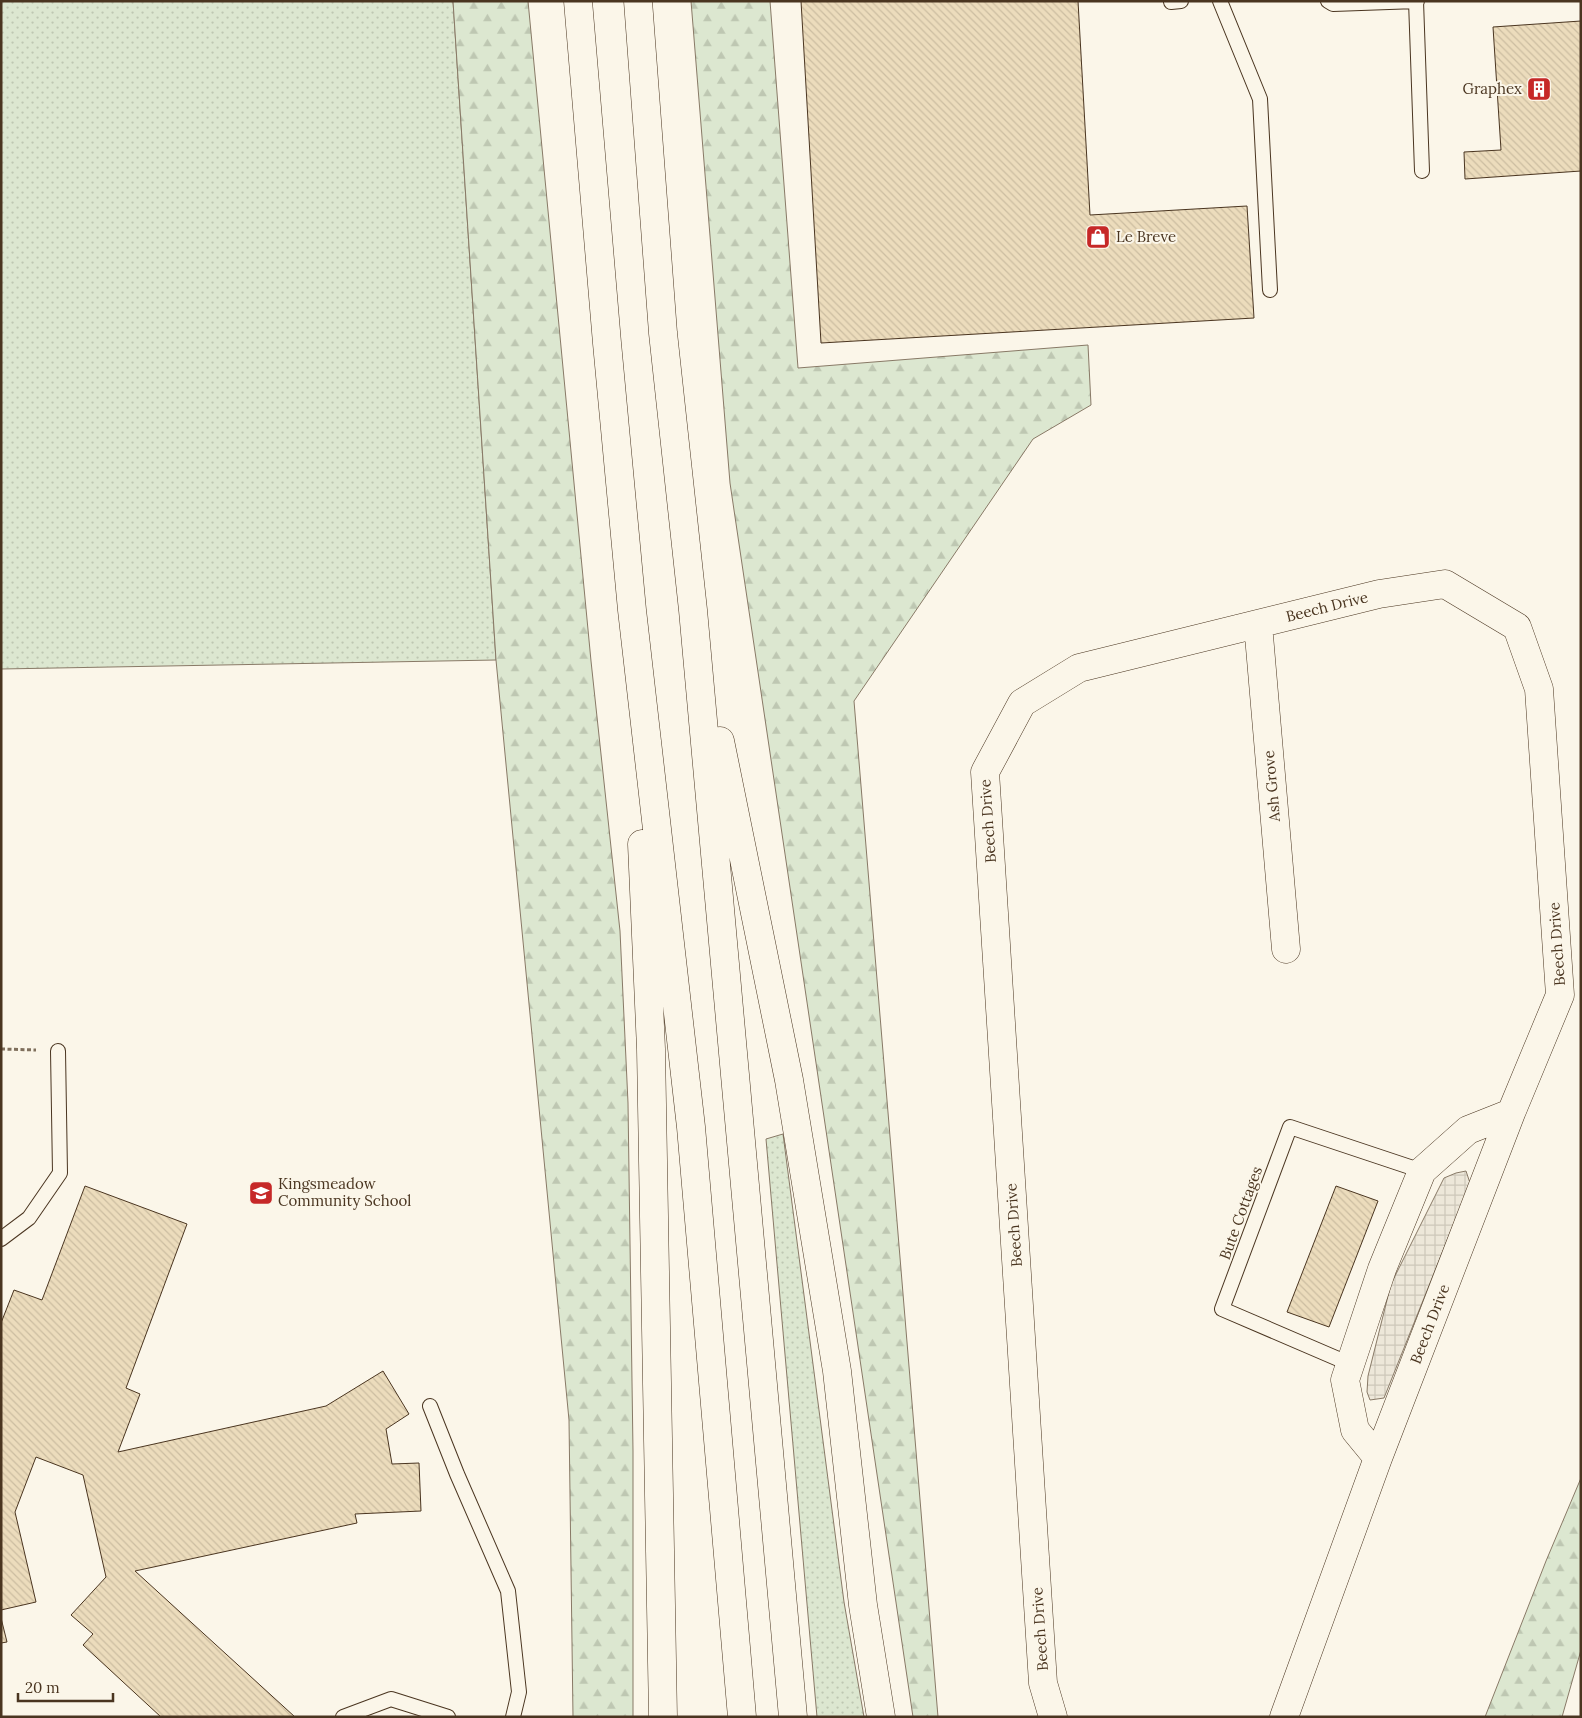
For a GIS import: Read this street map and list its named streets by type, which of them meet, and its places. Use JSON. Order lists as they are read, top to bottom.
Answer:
{
  "streets": {
    "main road": ["Beech Drive", "Ash Grove"],
    "lane": ["Bute Cottages"]
  },
  "crossings": [
    ["Beech Drive", "Ash Grove"]
  ],
  "places": {
    "building": ["Graphex"],
    "shop": ["Le Breve"],
    "school or university": ["Kingsmeadow Community School"]
  },
  "scale_bar": "20 m"
}
